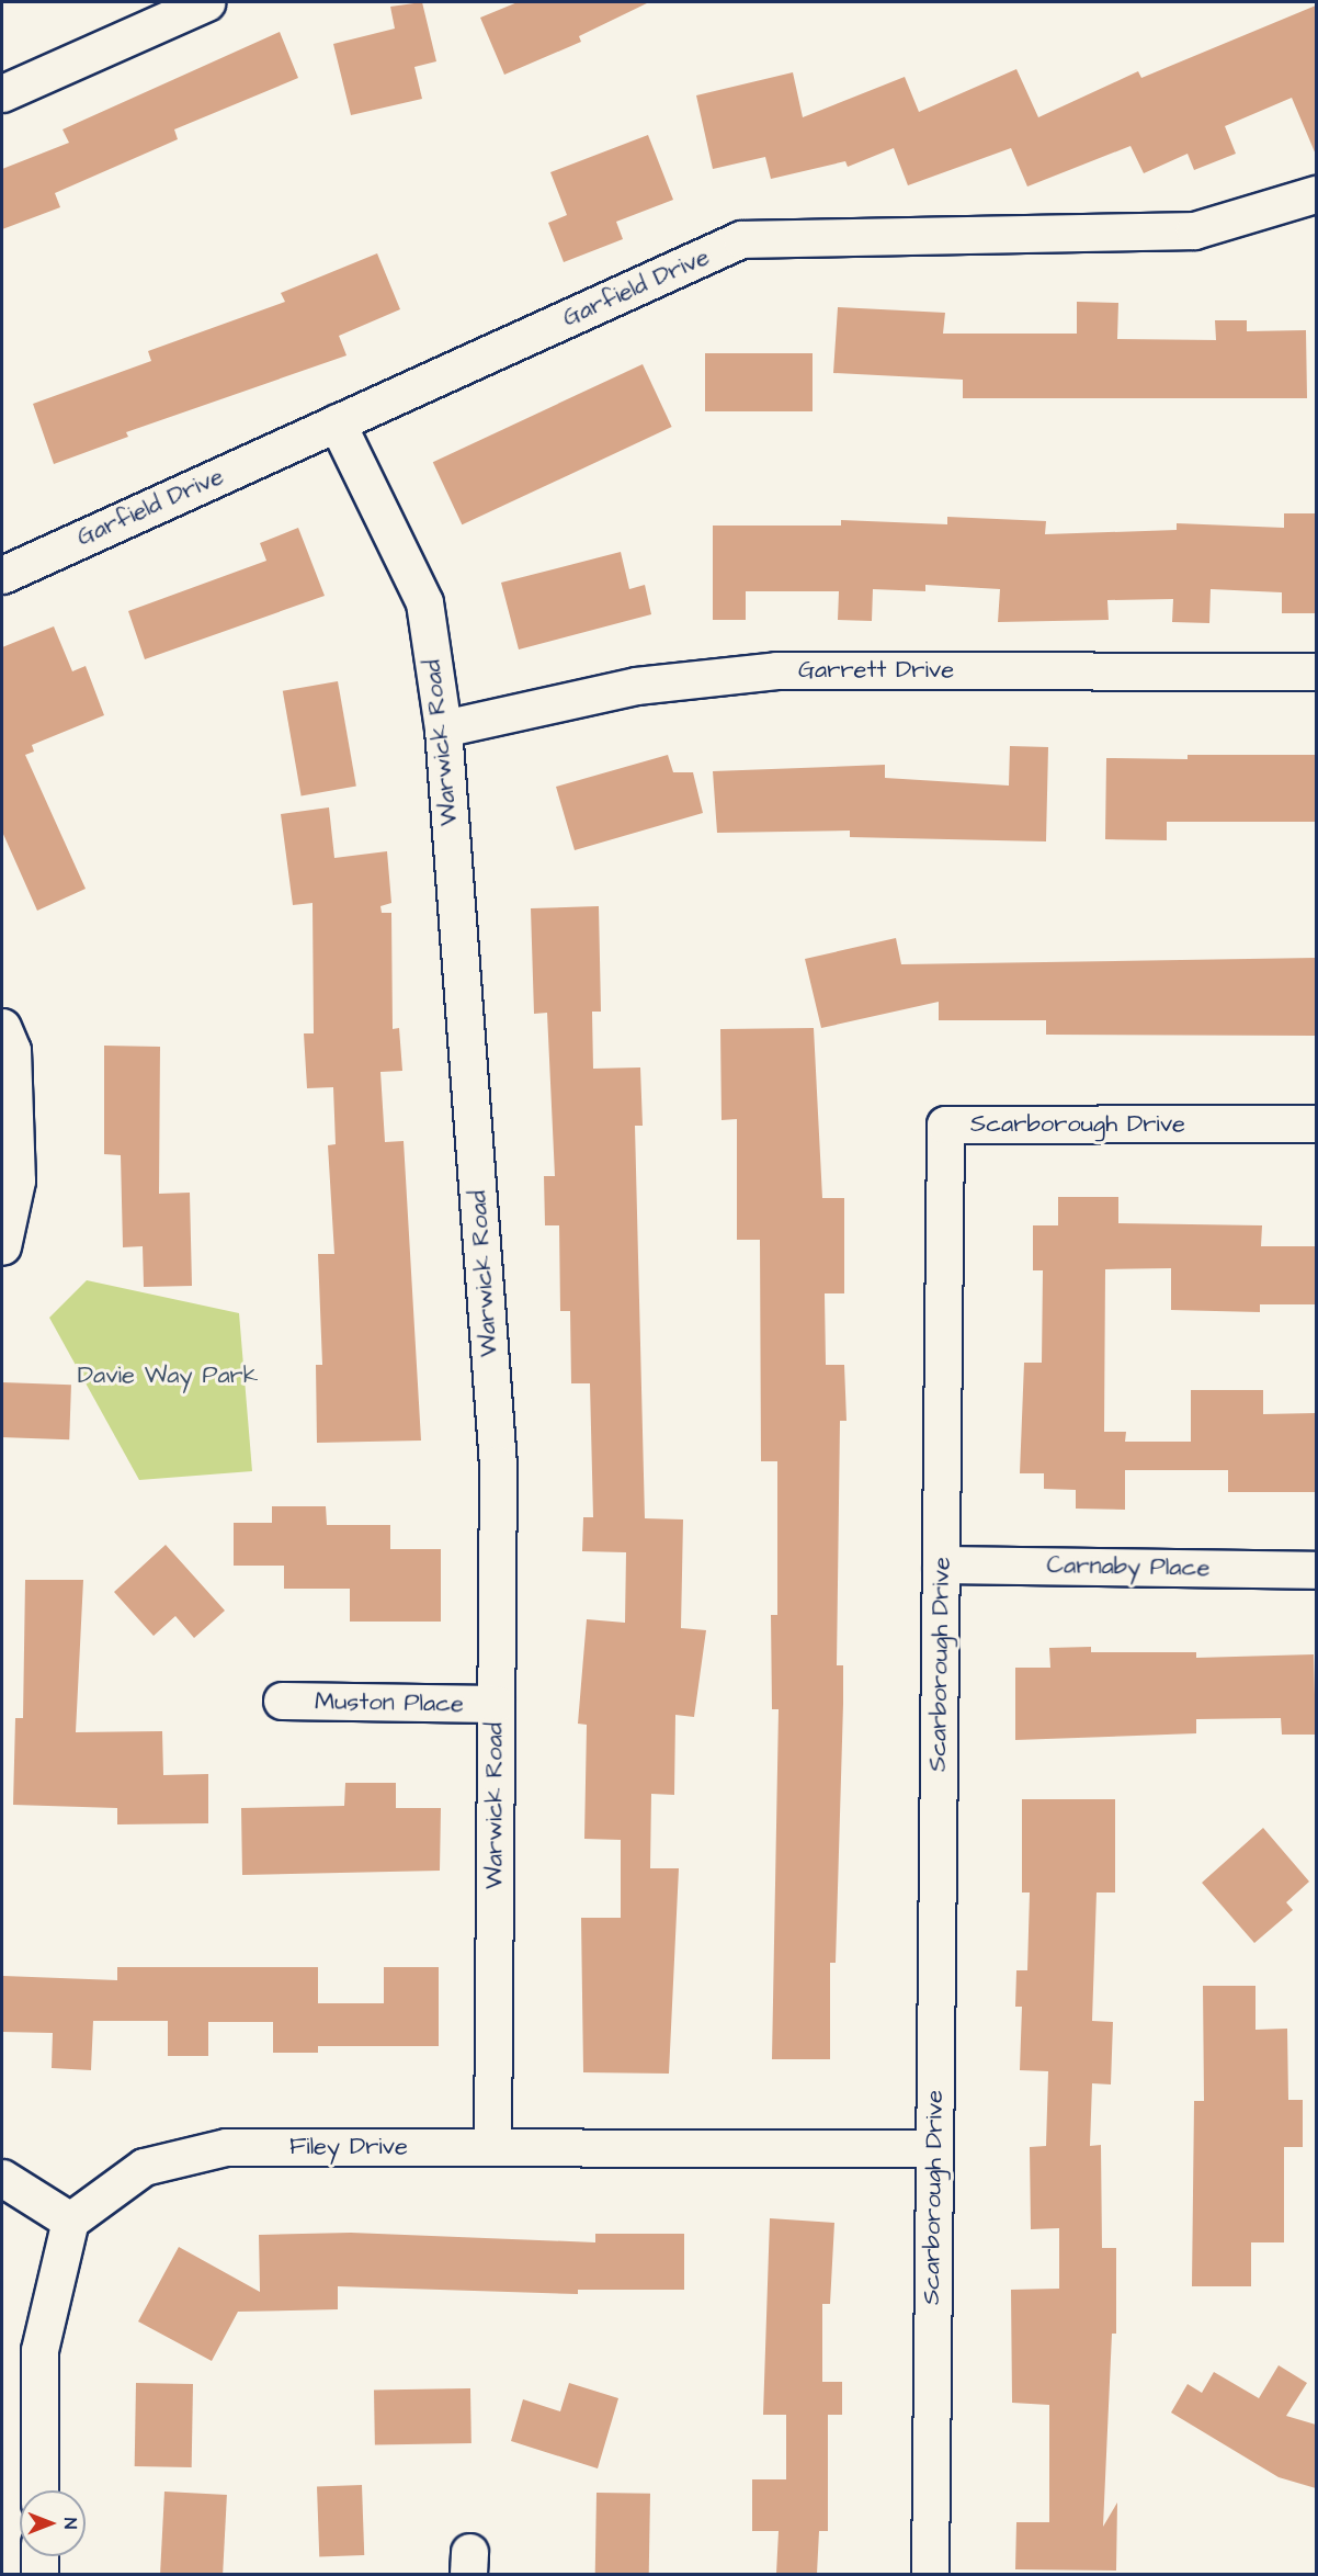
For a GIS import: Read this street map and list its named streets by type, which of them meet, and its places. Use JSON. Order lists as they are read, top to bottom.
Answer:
{
  "streets": {
    "street": [
      "Garfield Drive",
      "Garrett Drive",
      "Warwick Road",
      "Scarborough Drive",
      "Carnaby Place",
      "Muston Place",
      "Filey Drive"
    ]
  },
  "crossings": [
    ["Garfield Drive", "Warwick Road"],
    ["Garrett Drive", "Warwick Road"],
    ["Warwick Road", "Muston Place"],
    ["Warwick Road", "Filey Drive"],
    ["Scarborough Drive", "Carnaby Place"],
    ["Scarborough Drive", "Filey Drive"]
  ],
  "parks": ["Davie Way Park"],
  "north": "right"
}
